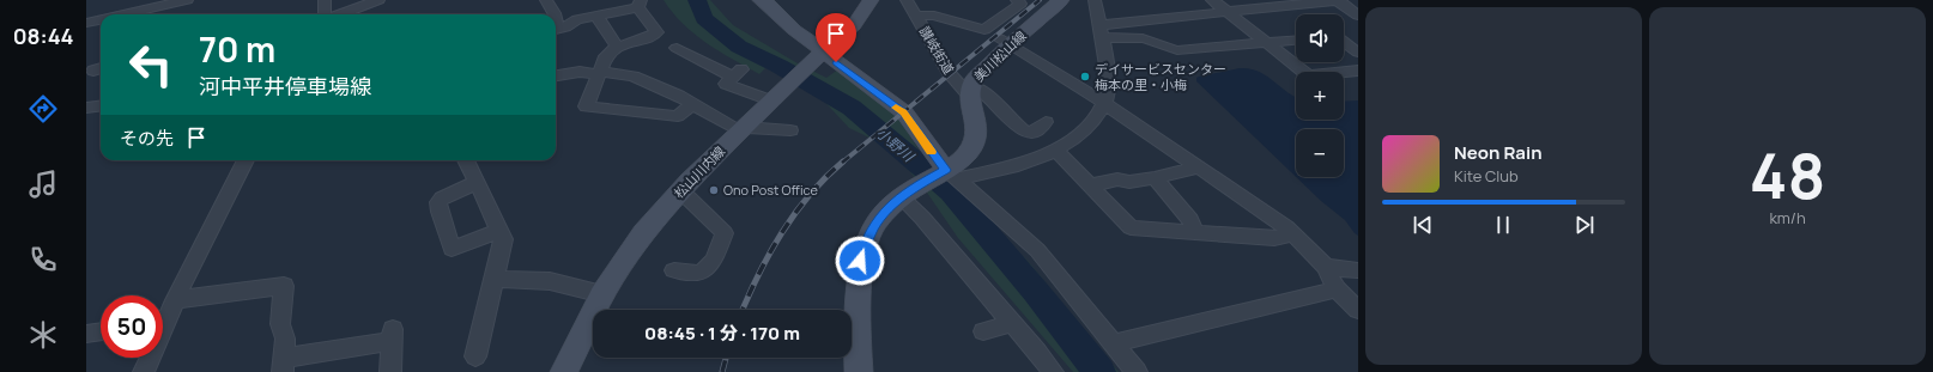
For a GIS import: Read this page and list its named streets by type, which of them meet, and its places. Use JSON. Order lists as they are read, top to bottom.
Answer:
{
  "streets": {
    "main road": ["美川松山線", "松山川内線"],
    "street": ["讃岐街道"]
  },
  "crossings": [
    ["讃岐街道", "美川松山線"]
  ],
  "water": ["小野川"],
  "places": ["デイサービスセンター 梅本の里・小梅", "Ono Post Office"],
  "page": {
    "tabs": "08:44",
    "tile": ["48", "km/h"],
    "map_buttons": ["+", "−"],
    "turn": ["70 m", "河中平井停車場線"],
    "then": "その先",
    "song": ["Neon Rain", "Kite Club"],
    "limit": "50",
    "trip": "08:45 · 1 分 · 170 m"
  }
}
